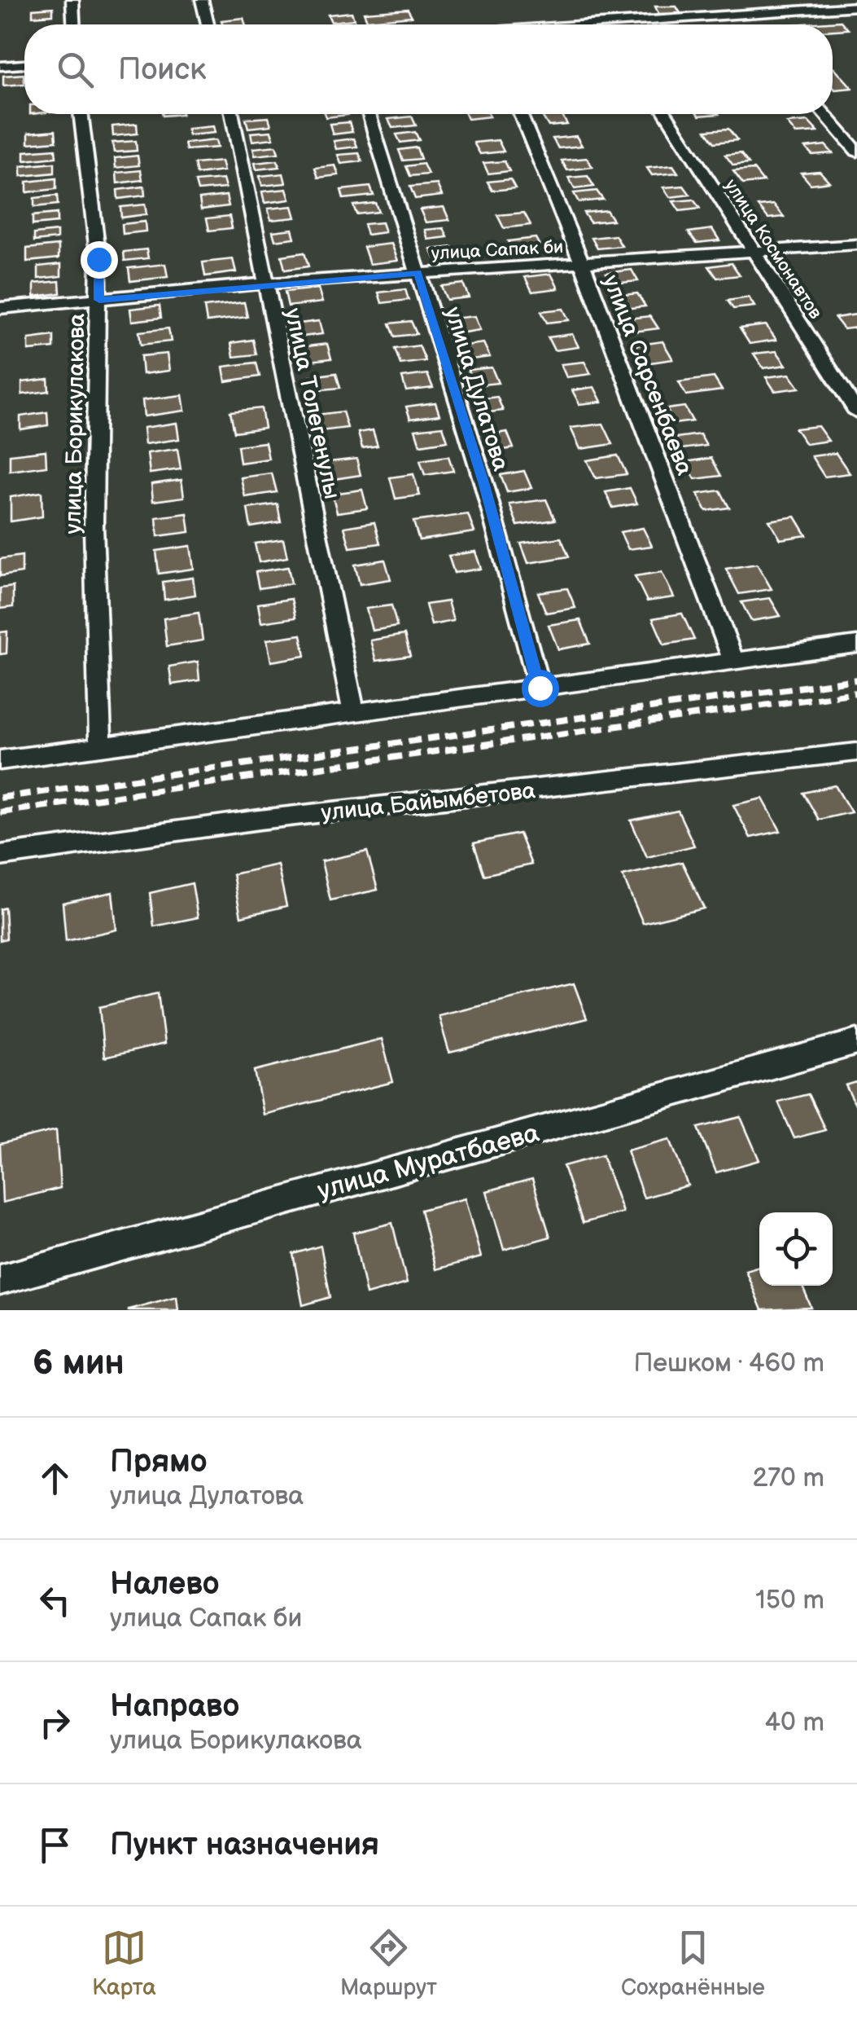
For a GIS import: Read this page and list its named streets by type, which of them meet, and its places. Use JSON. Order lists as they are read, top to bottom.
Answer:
{
  "streets": {
    "street": [
      "улица Космонавтов",
      "улица Сапак би",
      "улица Сарсенбаева",
      "улица Дулатова",
      "улица Толегенулы",
      "улица Борикулакова",
      "улица Байымбетова",
      "улица Муратбаева"
    ]
  },
  "crossings": [
    ["улица Космонавтов", "улица Сапак би"],
    ["улица Сапак би", "улица Сарсенбаева"],
    ["улица Сапак би", "улица Дулатова"],
    ["улица Сапак би", "улица Толегенулы"],
    ["улица Сапак би", "улица Борикулакова"]
  ],
  "page": {
    "search": "Поиск",
    "heading": ["6 мин", "Пешком · 460 m"],
    "list": [
      ["Прямо", "улица Дулатова", "270 m"],
      ["Налево", "улица Сапак би", "150 m"],
      ["Направо", "улица Борикулакова", "40 m"],
      "Пункт назначения"
    ],
    "nav": ["Карта", "Маршрут", "Сохранённые"]
  }
}
